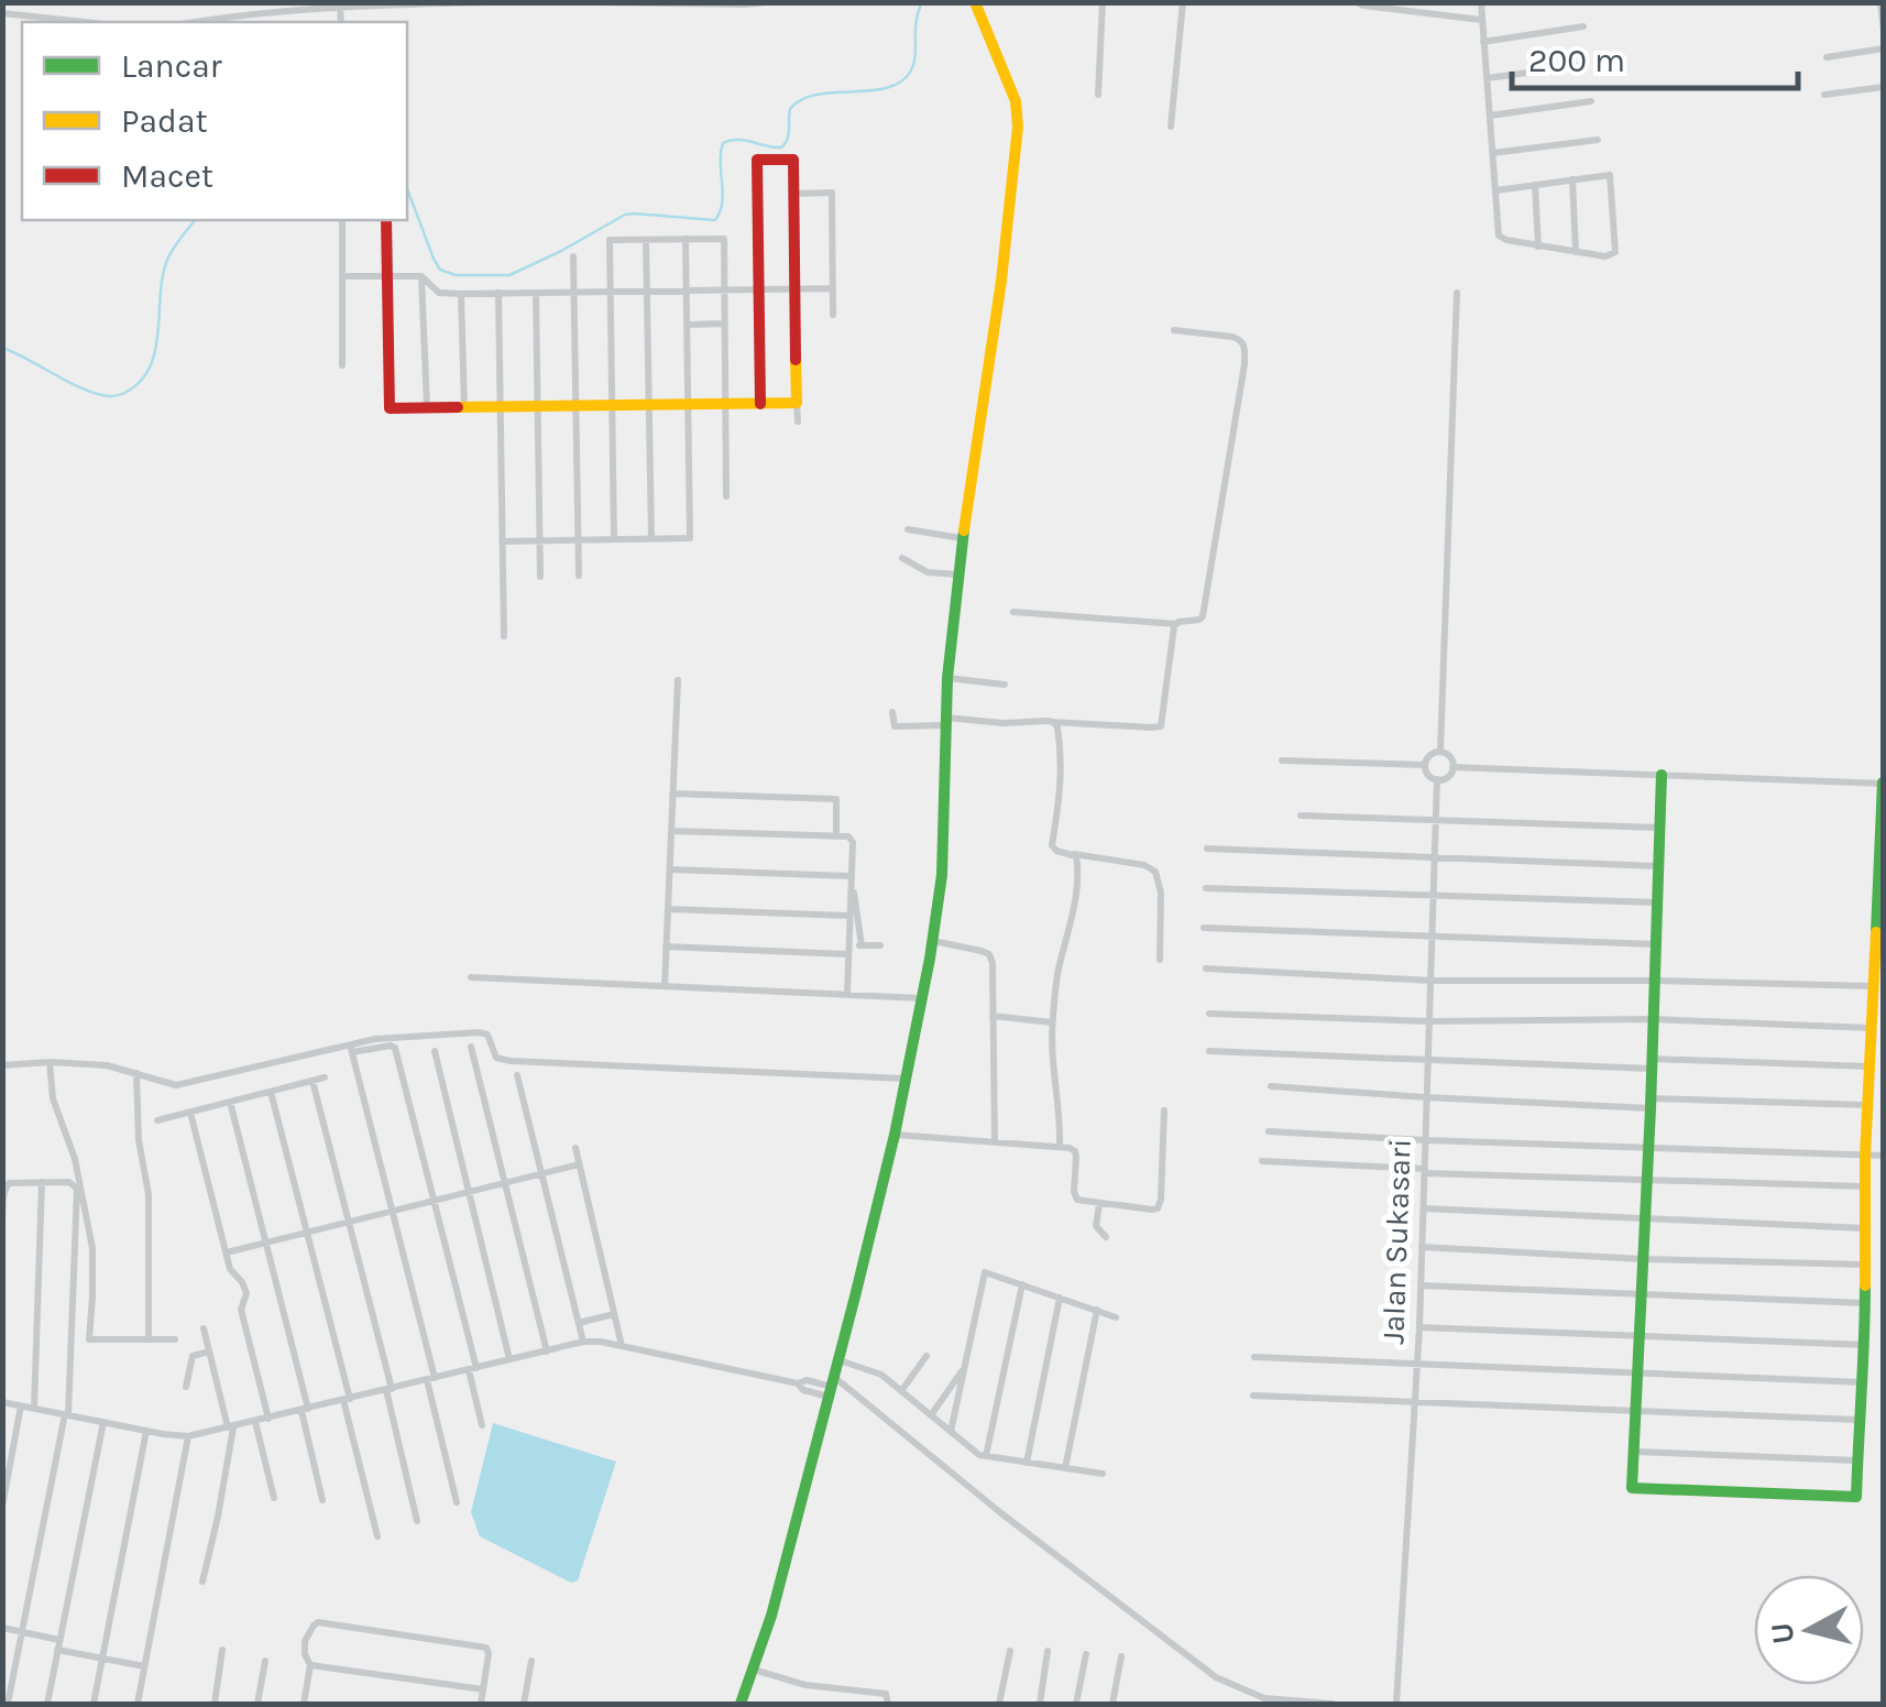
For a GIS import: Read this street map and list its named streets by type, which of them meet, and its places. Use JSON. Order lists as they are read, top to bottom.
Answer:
{
  "streets": {
    "street": ["Jalan Sukasari"]
  },
  "legend": ["Lancar", "Padat", "Macet"],
  "scale_bar": "200 m",
  "north": "left"
}
